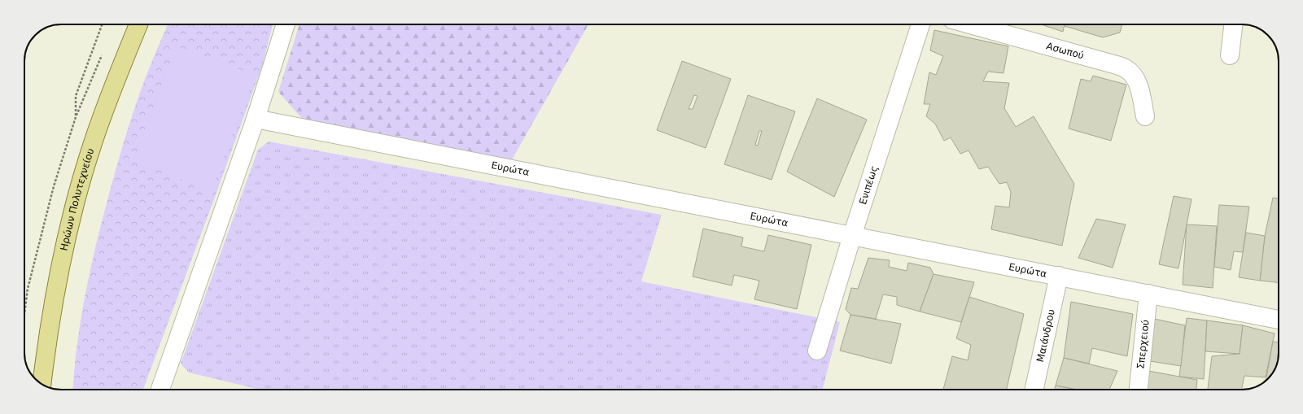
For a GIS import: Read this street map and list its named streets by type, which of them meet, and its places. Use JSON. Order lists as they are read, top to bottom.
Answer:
{
  "streets": {
    "main road": ["Ηρώων Πολυτεχνείου"],
    "street": [
      "Ασωπού",
      "Ευρώτα",
      "Ενιπέως",
      "Μαιάνδρου",
      "Σπερχειού"
    ]
  },
  "crossings": [
    ["Ευρώτα", "Ενιπέως"],
    ["Ευρώτα", "Μαιάνδρου"],
    ["Ευρώτα", "Σπερχειού"]
  ]
}
